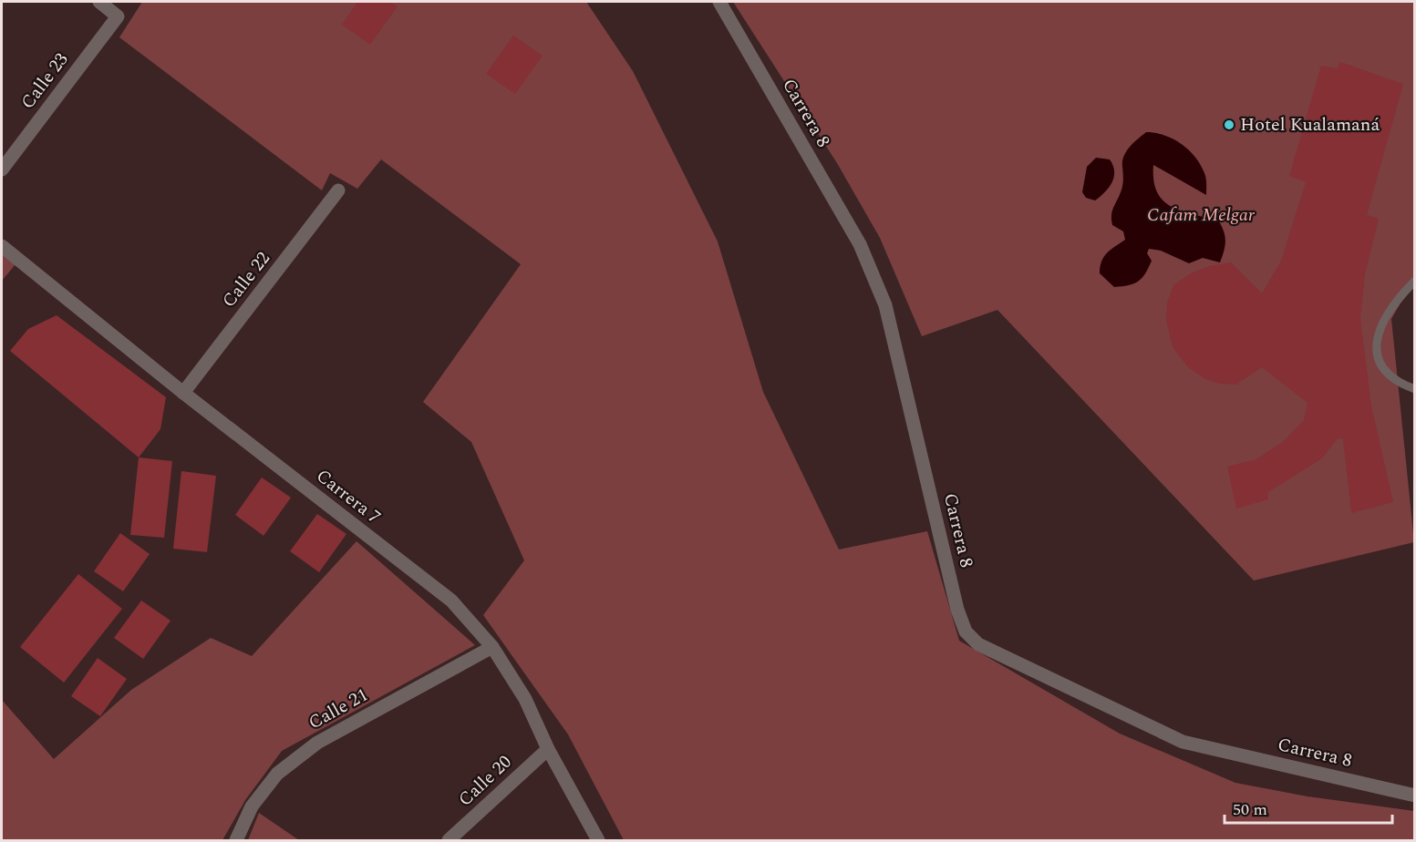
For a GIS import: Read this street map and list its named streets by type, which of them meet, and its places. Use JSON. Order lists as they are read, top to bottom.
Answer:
{
  "streets": {
    "street": [
      "Calle 23",
      "Carrera 8",
      "Calle 22",
      "Carrera 7",
      "Calle 21",
      "Calle 20"
    ]
  },
  "crossings": [
    ["Calle 22", "Carrera 7"],
    ["Carrera 7", "Calle 21"],
    ["Carrera 7", "Calle 20"]
  ],
  "parks": ["Cafam Melgar"],
  "places": ["Hotel Kualamaná"],
  "scale_bar": "50 m"
}
